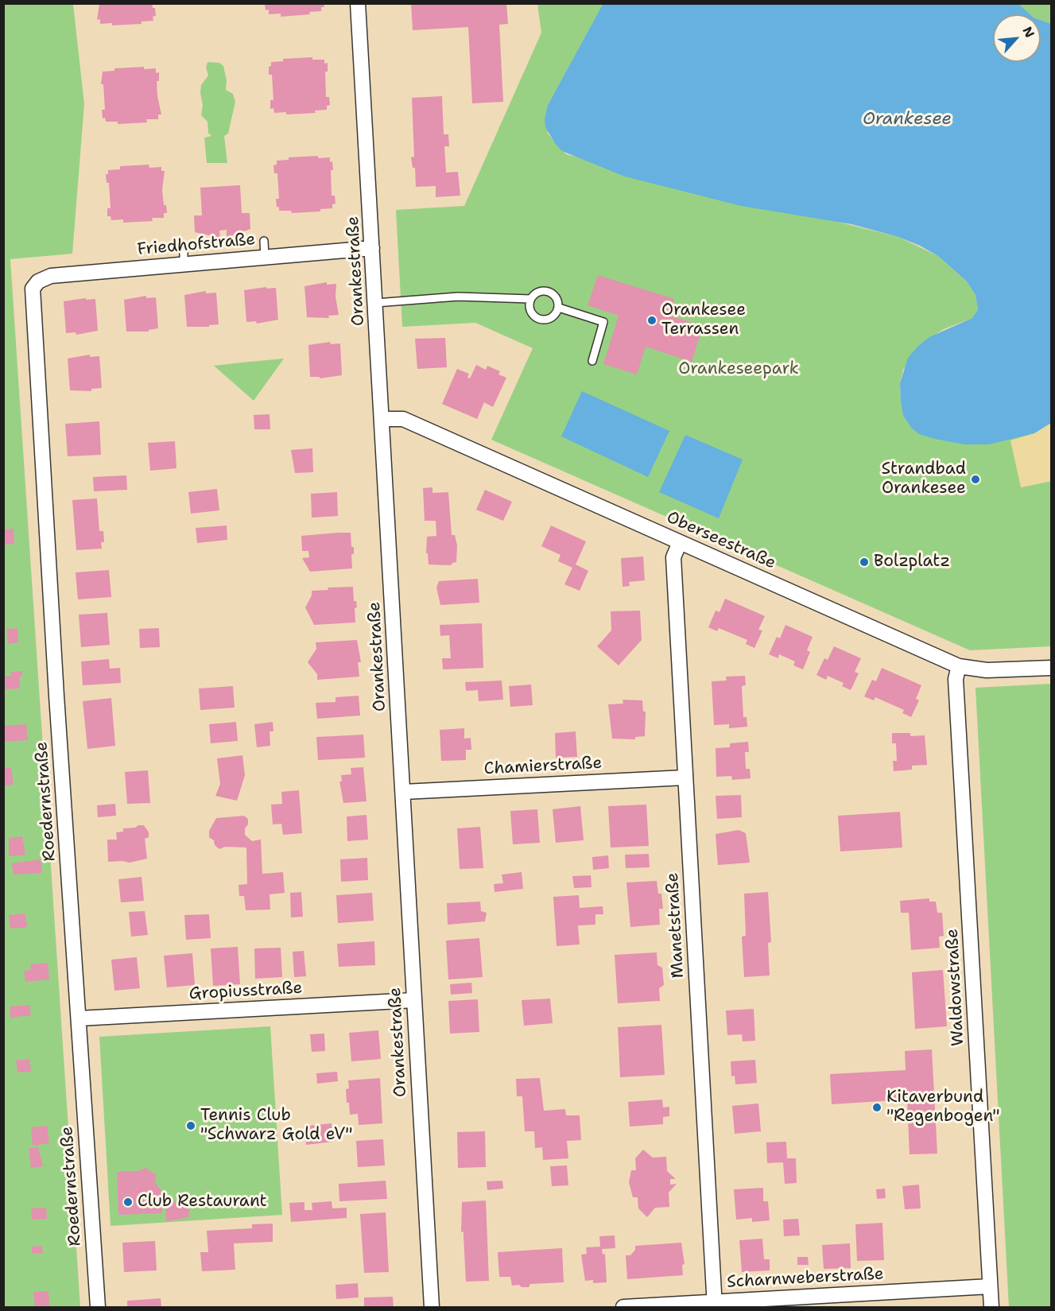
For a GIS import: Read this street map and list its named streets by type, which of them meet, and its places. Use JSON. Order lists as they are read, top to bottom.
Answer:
{
  "streets": {
    "street": [
      "Friedhofstraße",
      "Orankestraße",
      "Oberseestraße",
      "Chamierstraße",
      "Roedernstraße",
      "Manetstraße",
      "Waldowstraße",
      "Gropiusstraße",
      "Scharnweberstraße"
    ]
  },
  "crossings": [
    ["Friedhofstraße", "Orankestraße"],
    ["Friedhofstraße", "Roedernstraße"],
    ["Orankestraße", "Oberseestraße"],
    ["Orankestraße", "Chamierstraße"],
    ["Orankestraße", "Gropiusstraße"],
    ["Oberseestraße", "Manetstraße"],
    ["Oberseestraße", "Waldowstraße"],
    ["Chamierstraße", "Manetstraße"],
    ["Roedernstraße", "Gropiusstraße"],
    ["Manetstraße", "Scharnweberstraße"],
    ["Waldowstraße", "Scharnweberstraße"]
  ],
  "water": ["Orankesee"],
  "parks": ["Orankeseepark"],
  "places": [
    "Orankesee Terrassen",
    "Strandbad Orankesee",
    "Bolzplatz",
    "Kitaverbund \"Regenbogen\"",
    "Tennis Club \"Schwarz Gold eV\"",
    "Club Restaurant"
  ],
  "north": "top right"
}
